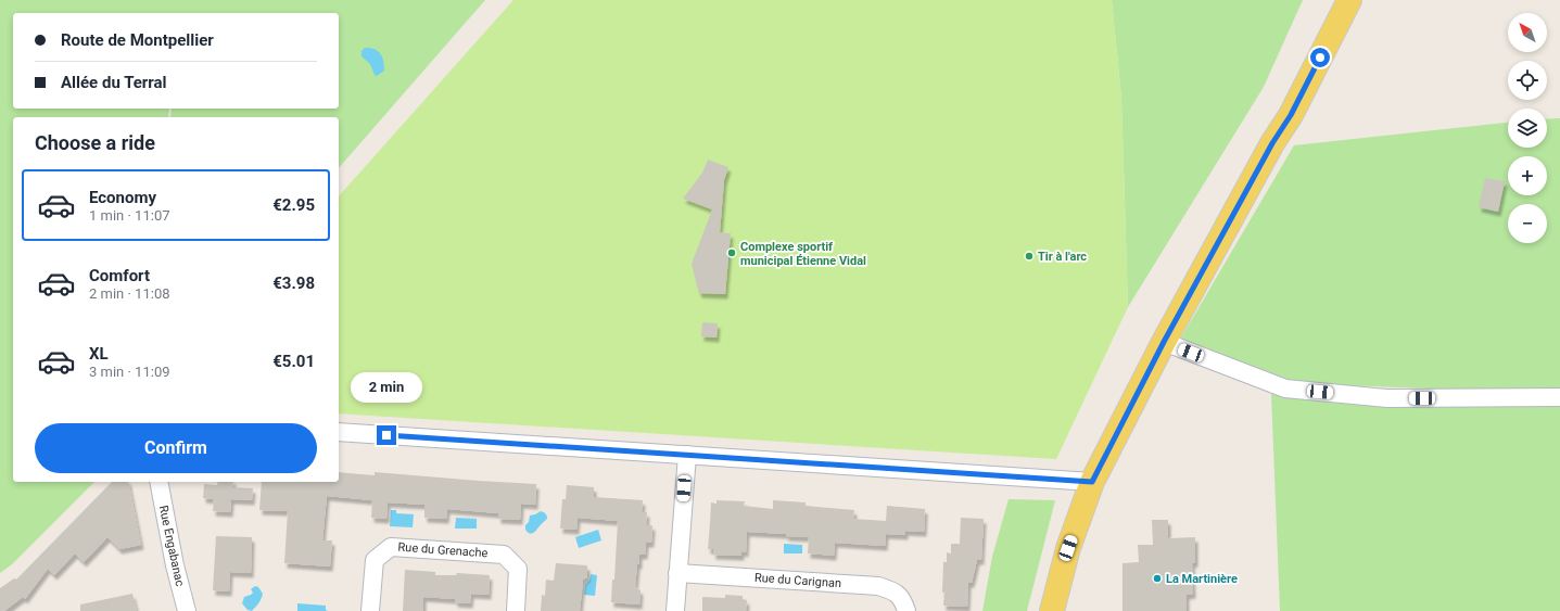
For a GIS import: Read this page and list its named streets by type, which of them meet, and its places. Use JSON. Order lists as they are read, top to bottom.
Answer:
{
  "streets": {
    "street": ["Rue Engabanac", "Rue du Grenache", "Rue du Carignan"]
  },
  "places": ["Complexe sportif municipal Étienne Vidal", "Tir à l'arc", "La Martinière"],
  "north": "top left",
  "page": {
    "map_buttons": ["+", "−"],
    "banner": ["Route de Montpellier", "Allée du Terral"],
    "heading": "Choose a ride",
    "list": [
      {
        "name": "Economy",
        "note": "1 min · 11:07",
        "value": "€2.95"
      },
      {
        "name": "Comfort",
        "note": "2 min · 11:08",
        "value": "€3.98"
      },
      {
        "name": "XL",
        "note": "3 min · 11:09",
        "value": "€5.01"
      }
    ],
    "bubble": "2 min",
    "buttons": "Confirm"
  }
}
